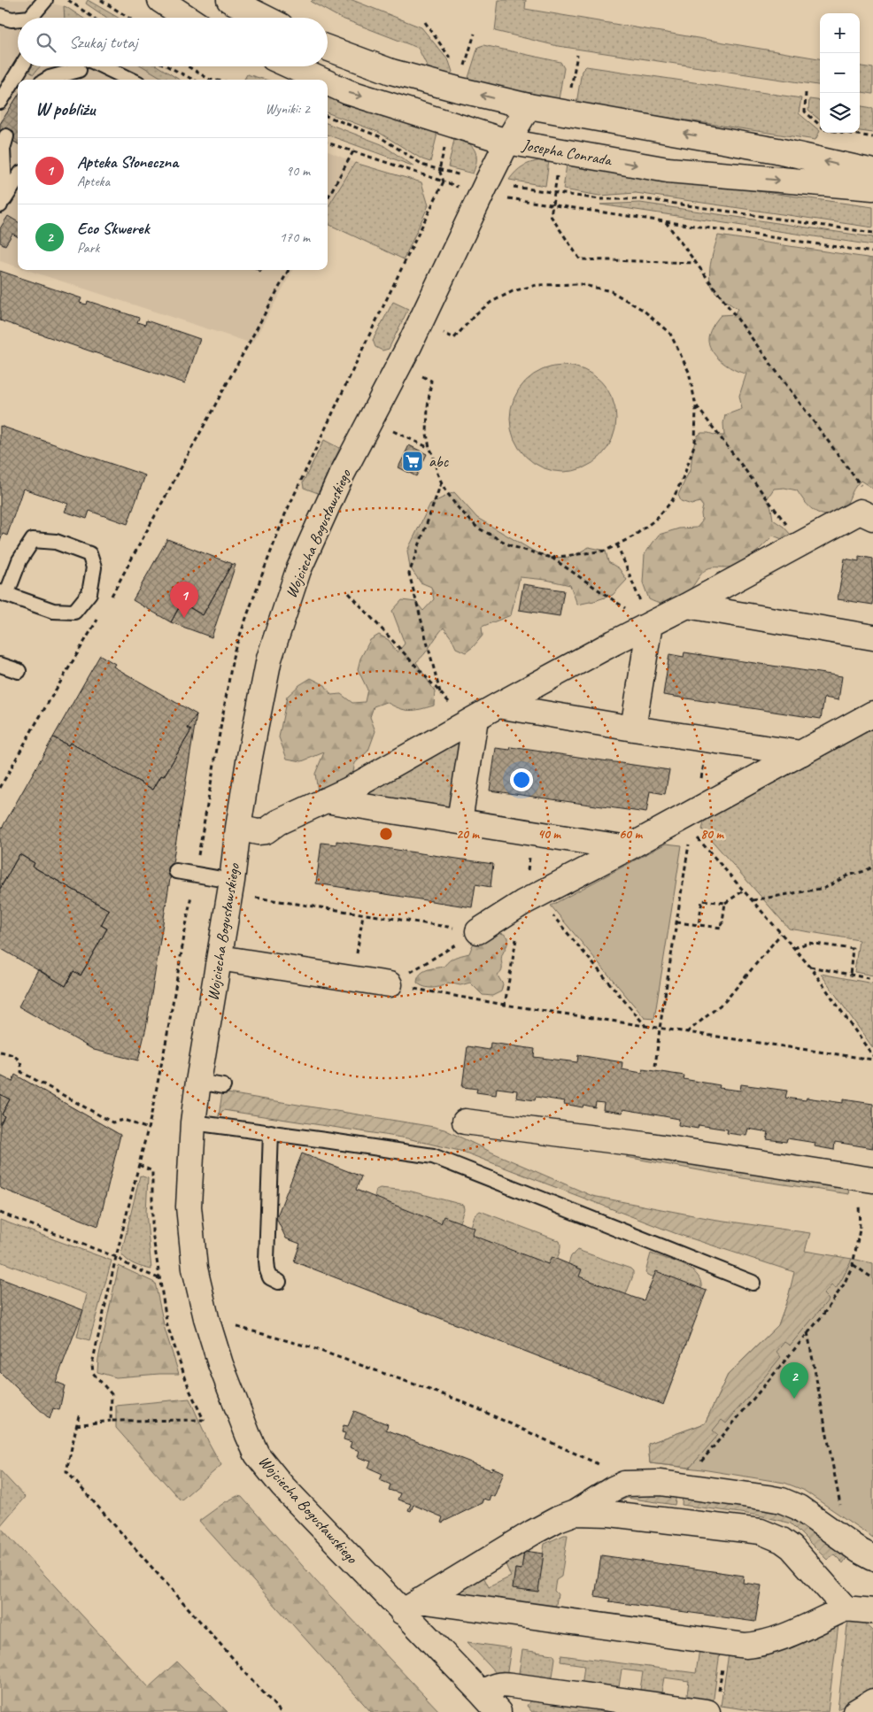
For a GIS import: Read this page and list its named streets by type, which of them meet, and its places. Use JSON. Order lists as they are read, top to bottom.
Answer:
{
  "streets": {
    "street": ["Josepha Conrada", "Wojciecha Bogusławskiego"]
  },
  "crossings": [
    ["Josepha Conrada", "Wojciecha Bogusławskiego"]
  ],
  "places": {
    "supermarket": ["abc"]
  },
  "page": {
    "map_buttons": ["+", "−"],
    "search": "Szukaj tutaj",
    "heading": ["W pobliżu", "Wyniki: 2"],
    "list": [
      {
        "mark": "1",
        "name": "Apteka Słoneczna",
        "note": "Apteka",
        "value": "90 m"
      },
      {
        "mark": "2",
        "name": "Eco Skwerek",
        "note": "Park",
        "value": "170 m"
      }
    ],
    "pins": ["1", "2"]
  },
  "rings": [
    "20 m",
    "40 m",
    "60 m",
    "80 m"
  ]
}
